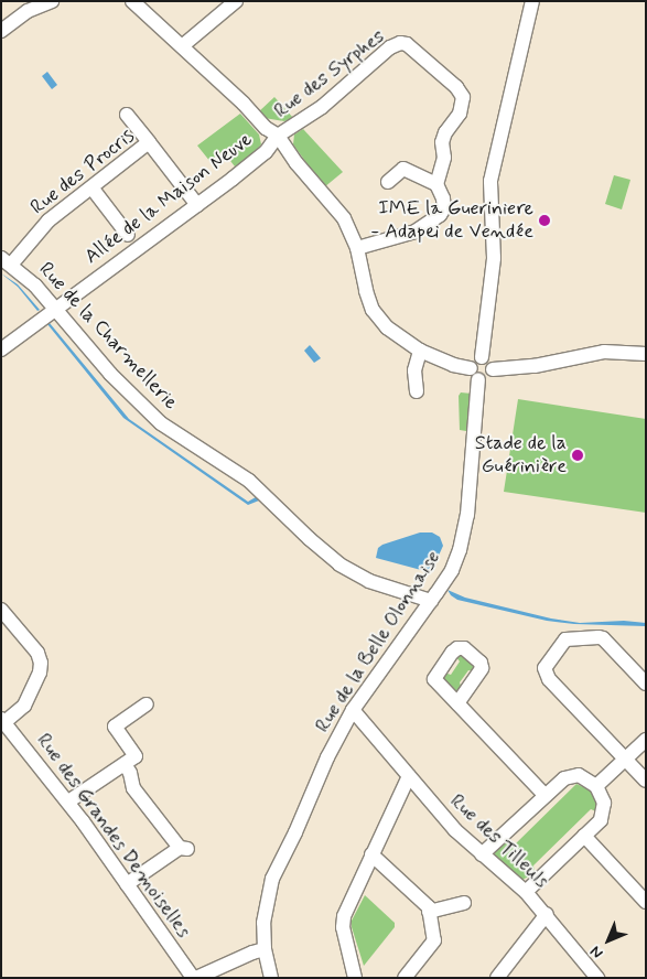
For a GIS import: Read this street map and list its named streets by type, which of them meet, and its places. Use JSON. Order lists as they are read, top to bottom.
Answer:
{
  "streets": {
    "street": [
      "Rue des Syrphes",
      "Rue des Procris",
      "Allée de la Maison Neuve",
      "Rue de la Charmellerie",
      "Rue de la Belle Olonnaise",
      "Rue des Grandes Demoiselles",
      "Rue des Tilleuls"
    ]
  },
  "crossings": [
    ["Rue des Syrphes", "Allée de la Maison Neuve"],
    ["Rue des Procris", "Allée de la Maison Neuve"],
    ["Rue des Procris", "Rue de la Charmellerie"],
    ["Allée de la Maison Neuve", "Rue de la Charmellerie"],
    ["Rue de la Charmellerie", "Rue de la Belle Olonnaise"],
    ["Rue de la Belle Olonnaise", "Rue des Tilleuls"]
  ],
  "places": ["IME la Gueriniere - Adapei de Vendée", "Stade de la Guérinière"],
  "north": "bottom left"
}
